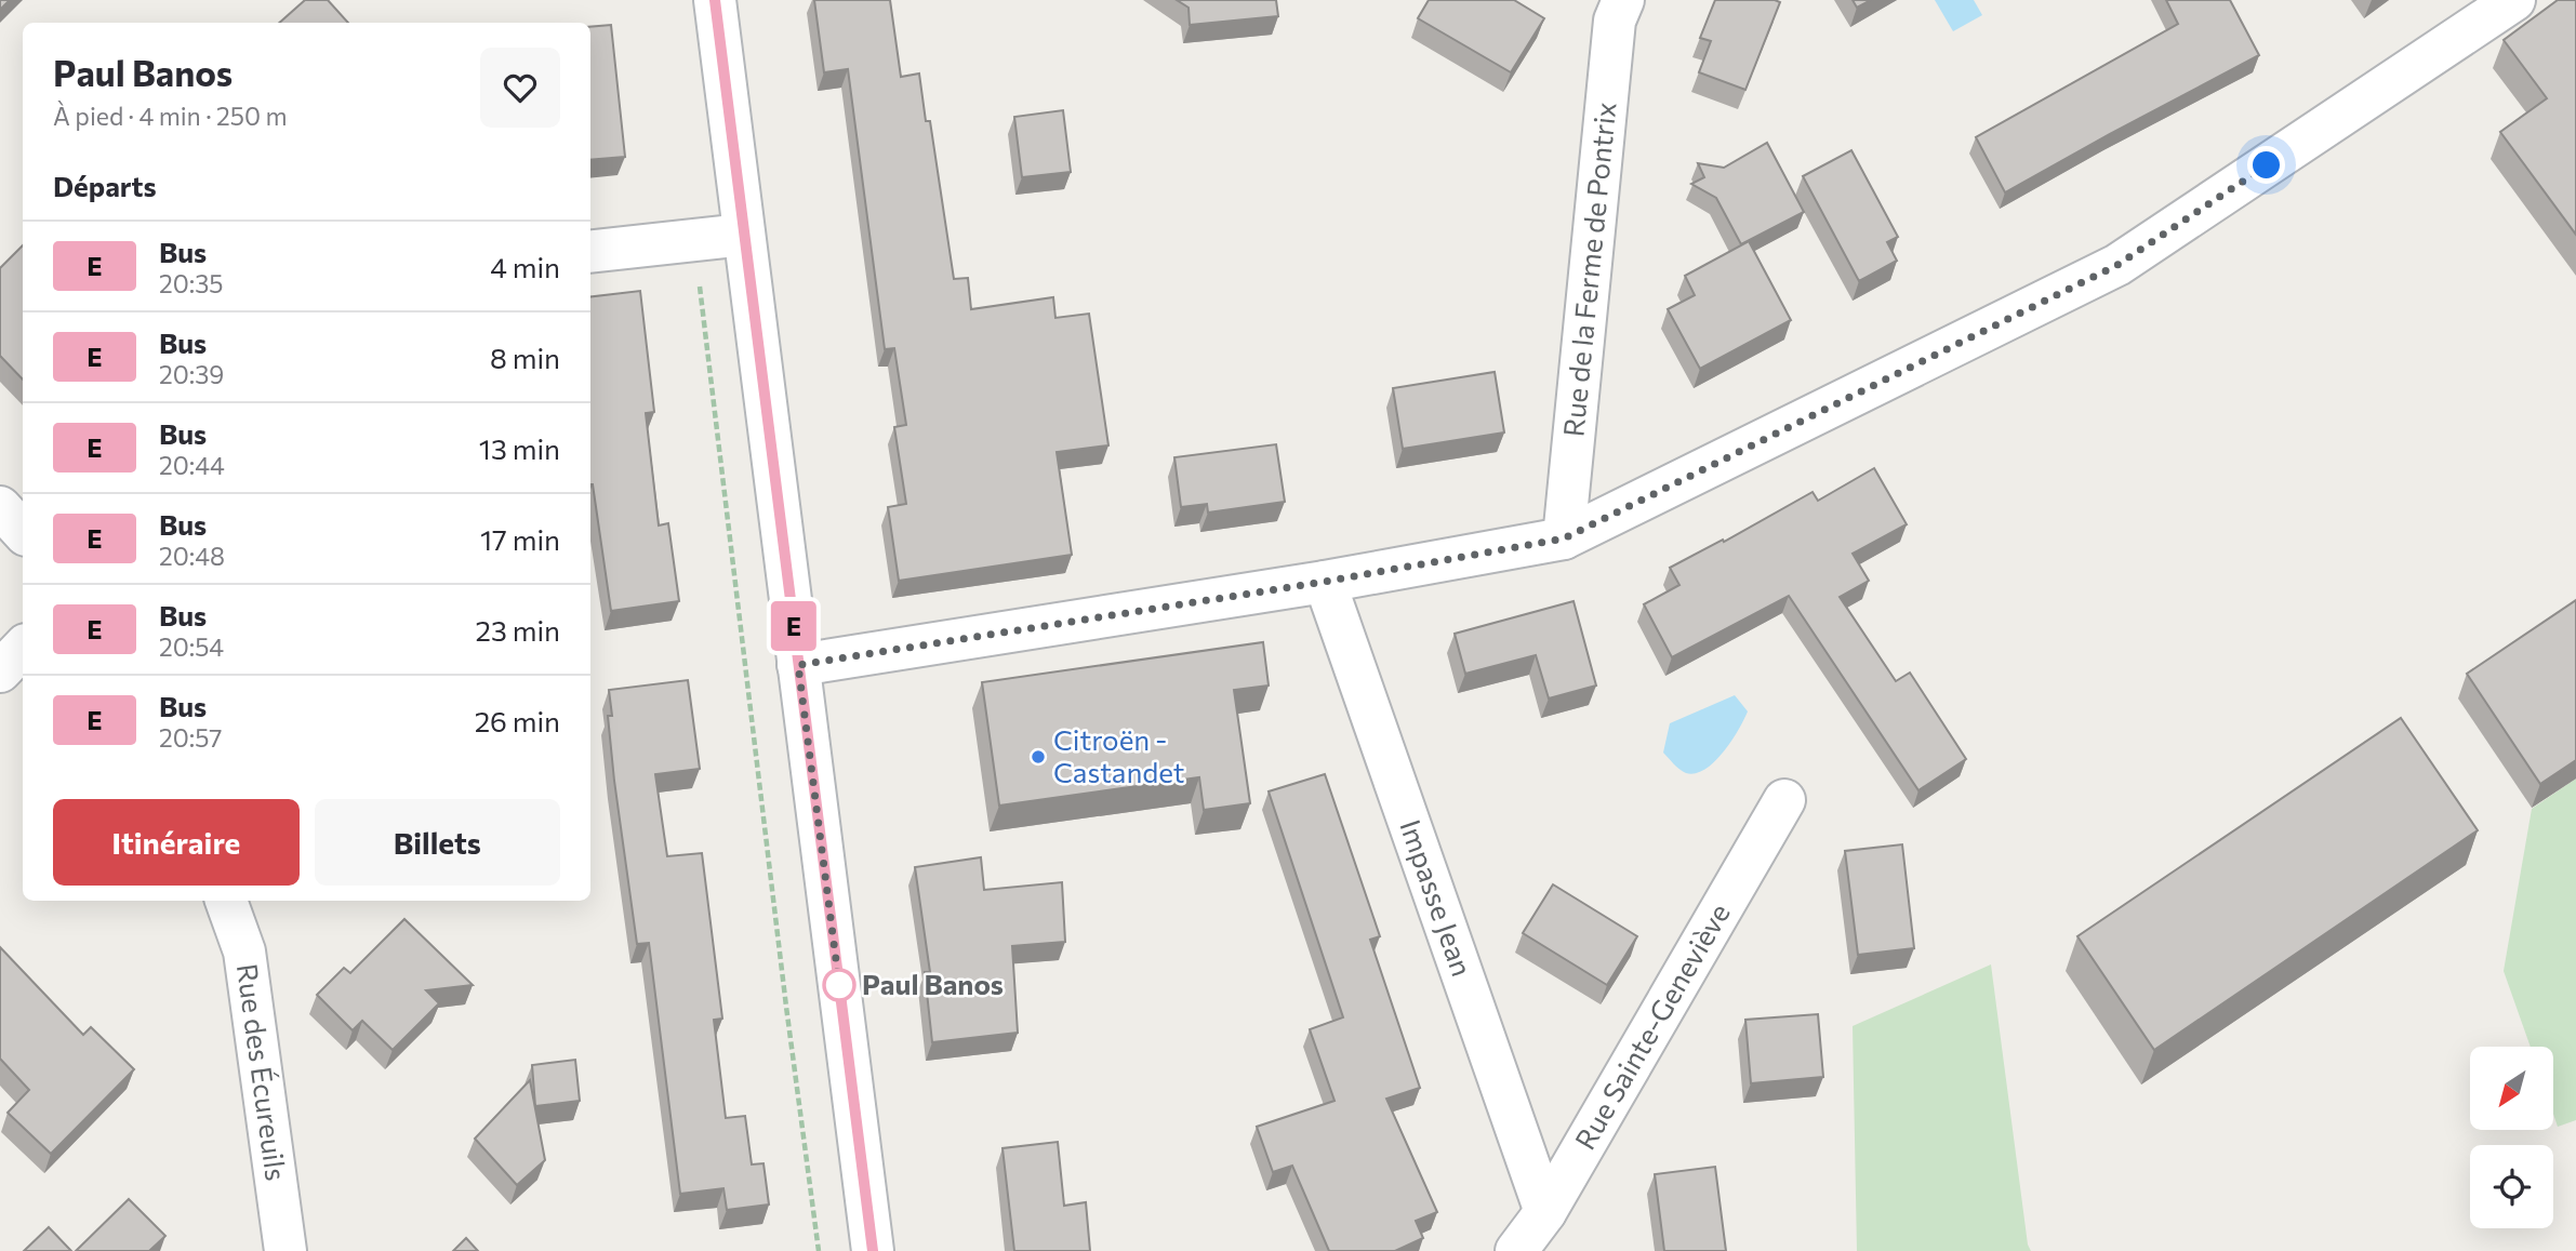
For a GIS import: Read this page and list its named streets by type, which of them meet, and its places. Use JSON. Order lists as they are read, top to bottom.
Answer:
{
  "streets": {
    "street": [
      "Rue de la Ferme de Pontrix",
      "Impasse Jean",
      "Rue Sainte-Geneviève",
      "Rue des Écureuils"
    ]
  },
  "crossings": [
    ["Impasse Jean", "Rue Sainte-Geneviève"]
  ],
  "places": ["Citroën - Castandet", "Paul Banos"],
  "lines": ["bus line E"],
  "north": "bottom left",
  "page": {
    "on_map": "E",
    "heading": [
      ["Paul Banos", "À pied · 4 min · 250 m"],
      "Départs"
    ],
    "list": [
      {
        "mark": "E",
        "name": "Bus",
        "note": "20:35",
        "value": "4 min"
      },
      {
        "mark": "E",
        "name": "Bus",
        "note": "20:39",
        "value": "8 min"
      },
      {
        "mark": "E",
        "name": "Bus",
        "note": "20:44",
        "value": "13 min"
      },
      {
        "mark": "E",
        "name": "Bus",
        "note": "20:48",
        "value": "17 min"
      },
      {
        "mark": "E",
        "name": "Bus",
        "note": "20:54",
        "value": "23 min"
      },
      {
        "mark": "E",
        "name": "Bus",
        "note": "20:57",
        "value": "26 min"
      }
    ],
    "buttons": ["Itinéraire", "Billets"]
  }
}
